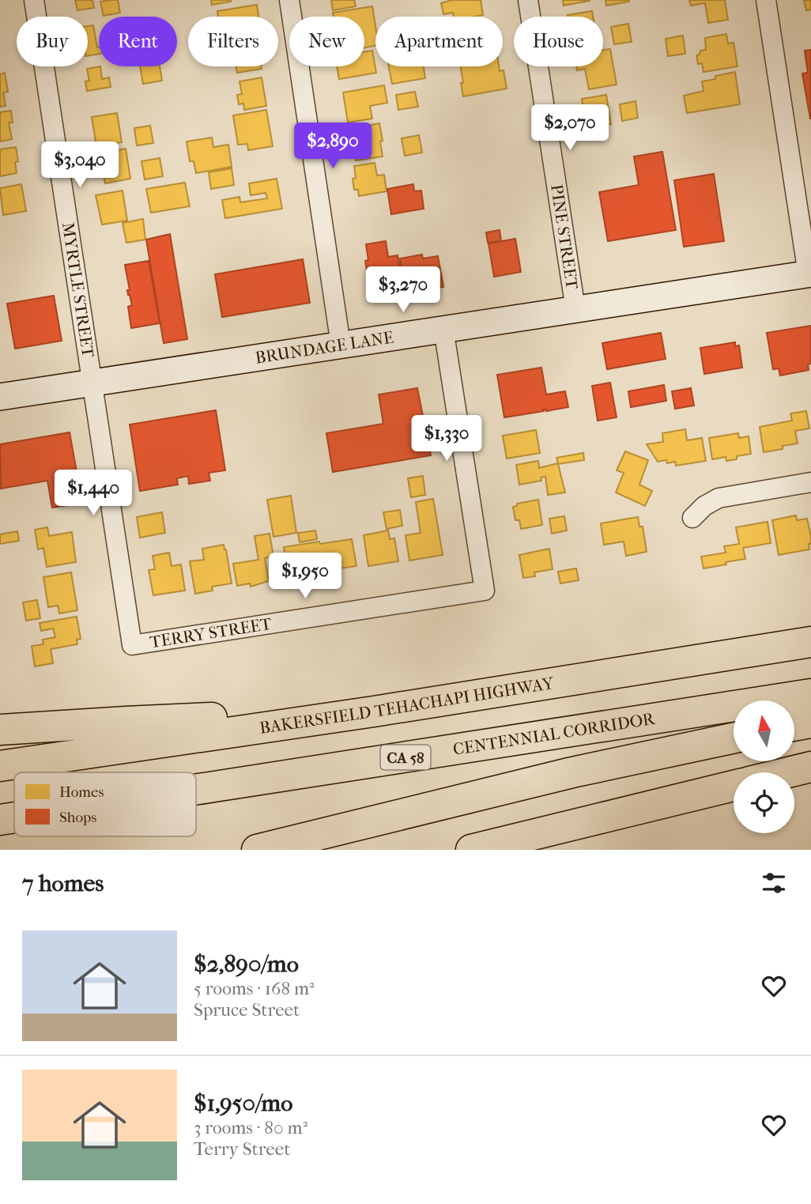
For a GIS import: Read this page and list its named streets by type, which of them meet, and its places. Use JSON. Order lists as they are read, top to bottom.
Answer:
{
  "streets": {
    "highway": ["BAKERSFIELD TEHACHAPI HIGHWAY", "CENTENNIAL CORRIDOR", "CA 58"],
    "main road": ["BRUNDAGE LANE"],
    "street": ["PINE STREET", "MYRTLE STREET", "TERRY STREET"]
  },
  "crossings": [
    ["PINE STREET", "BRUNDAGE LANE"],
    ["MYRTLE STREET", "BRUNDAGE LANE"],
    ["MYRTLE STREET", "TERRY STREET"],
    ["BRUNDAGE LANE", "TERRY STREET"]
  ],
  "legend": ["Homes", "Shops"],
  "north": "top",
  "page": {
    "chip": [
      "Buy",
      "Rent",
      "Filters",
      "New",
      "Apartment",
      "House"
    ],
    "price": [
      "$2,070",
      "$2,890",
      "$3,040",
      "$3,270",
      "$1,330",
      "$1,440",
      "$1,950"
    ],
    "heading": "7 homes",
    "list": [
      {
        "name": "$2,890/mo",
        "note": "5 rooms · 168 m² · Spruce Street"
      },
      {
        "name": "$1,950/mo",
        "note": "3 rooms · 80 m² · Terry Street"
      }
    ]
  }
}
